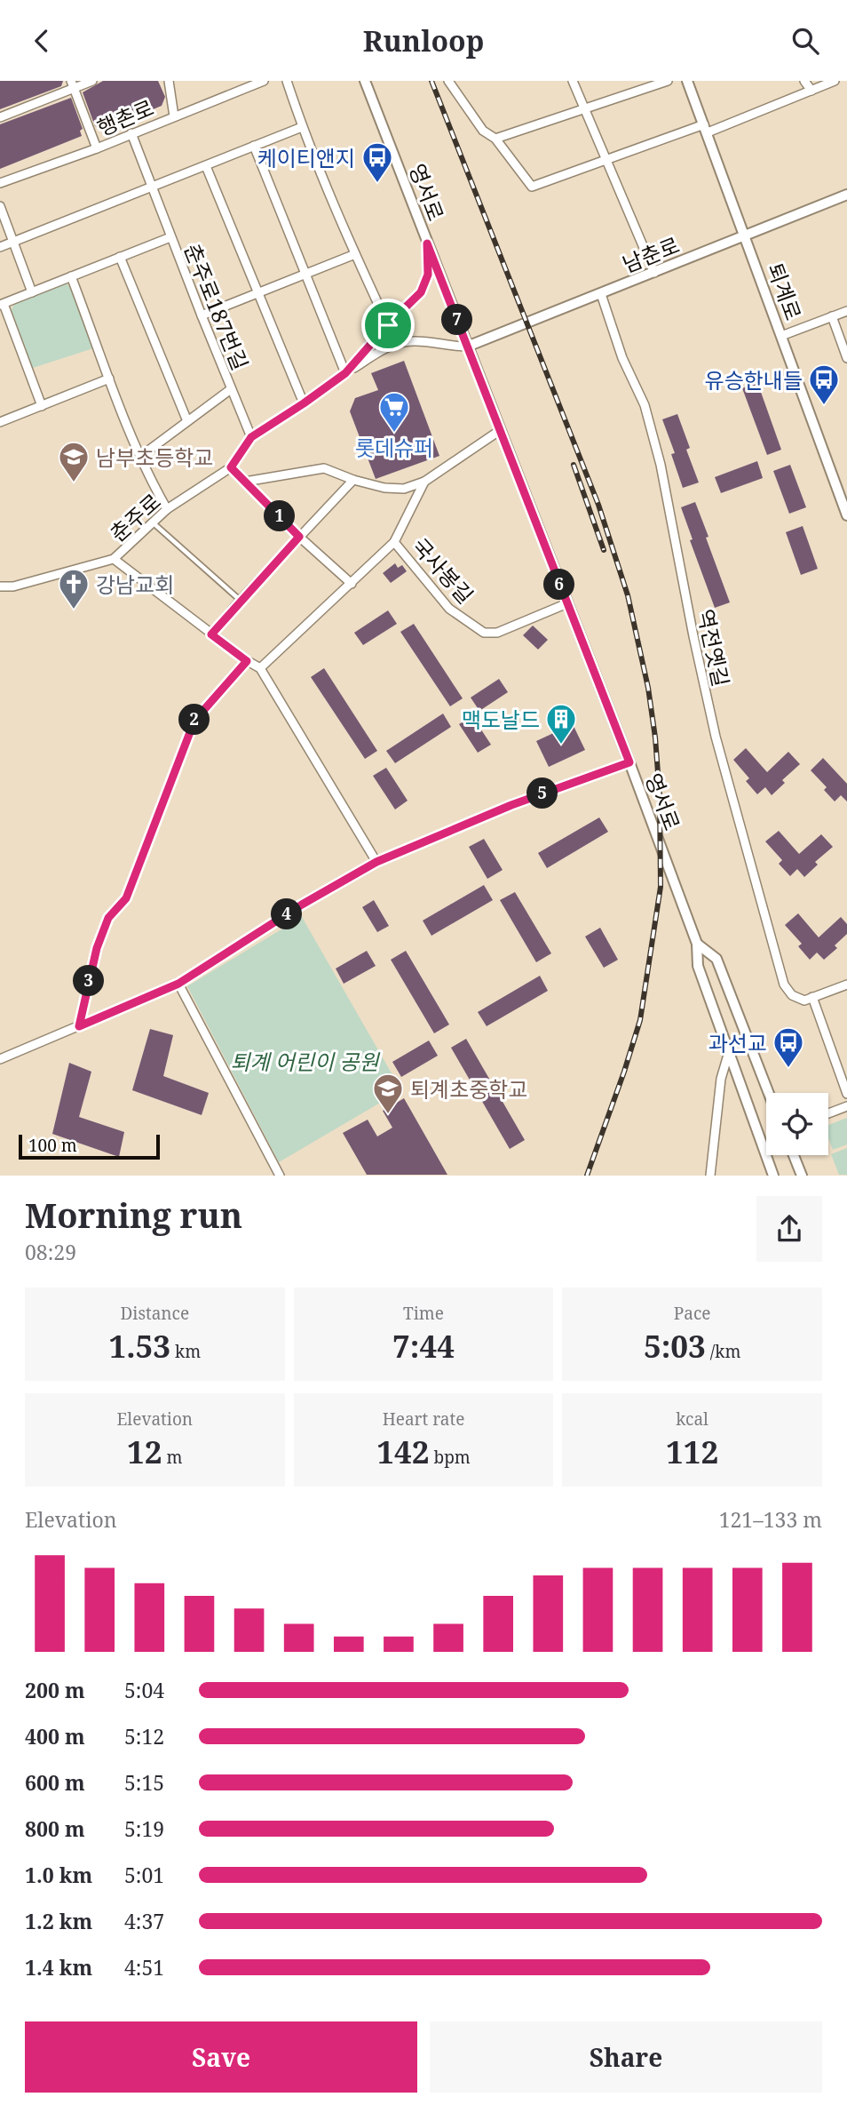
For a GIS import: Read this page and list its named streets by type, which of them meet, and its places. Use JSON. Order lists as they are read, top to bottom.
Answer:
{
  "streets": {
    "street": [
      "행촌로",
      "영서로",
      "남춘로",
      "퇴계로",
      "춘주로187번길",
      "춘주로",
      "국사봉길",
      "역전옛길"
    ]
  },
  "crossings": [
    ["행촌로", "춘주로187번길"],
    ["영서로", "남춘로"],
    ["영서로", "춘주로"],
    ["영서로", "국사봉길"],
    ["남춘로", "퇴계로"],
    ["남춘로", "역전옛길"],
    ["춘주로187번길", "춘주로"],
    ["춘주로", "국사봉길"]
  ],
  "parks": ["퇴계 어린이 공원"],
  "places": {
    "bus stop": ["케이티앤지", "유승한내들", "과선교"],
    "supermarket": ["롯데슈퍼"],
    "school or university": ["남부초등학교", "퇴계초중학교"],
    "church": ["강남교회"],
    "building": ["맥도날드"]
  },
  "scale_bar": "100 m",
  "page": {
    "header": "Runloop",
    "pins": [
      "7",
      "1",
      "6",
      "2",
      "5",
      "4",
      "3"
    ],
    "scale": "100 m",
    "heading": ["Morning run", "08:29"],
    "stats": [
      ["Distance", "1.53 km"],
      ["Time", "7:44"],
      ["Pace", "5:03 /km"],
      ["Elevation", "12 m"],
      ["Heart rate", "142 bpm"],
      ["kcal", "112"]
    ],
    "chart": ["Elevation", "121–133 m"],
    "list": [
      {
        "name": "200 m",
        "note": "5:04"
      },
      {
        "name": "400 m",
        "note": "5:12"
      },
      {
        "name": "600 m",
        "note": "5:15"
      },
      {
        "name": "800 m",
        "note": "5:19"
      },
      {
        "name": "1.0 km",
        "note": "5:01"
      },
      {
        "name": "1.2 km",
        "note": "4:37"
      },
      {
        "name": "1.4 km",
        "note": "4:51"
      }
    ],
    "buttons": ["Save", "Share"]
  }
}
